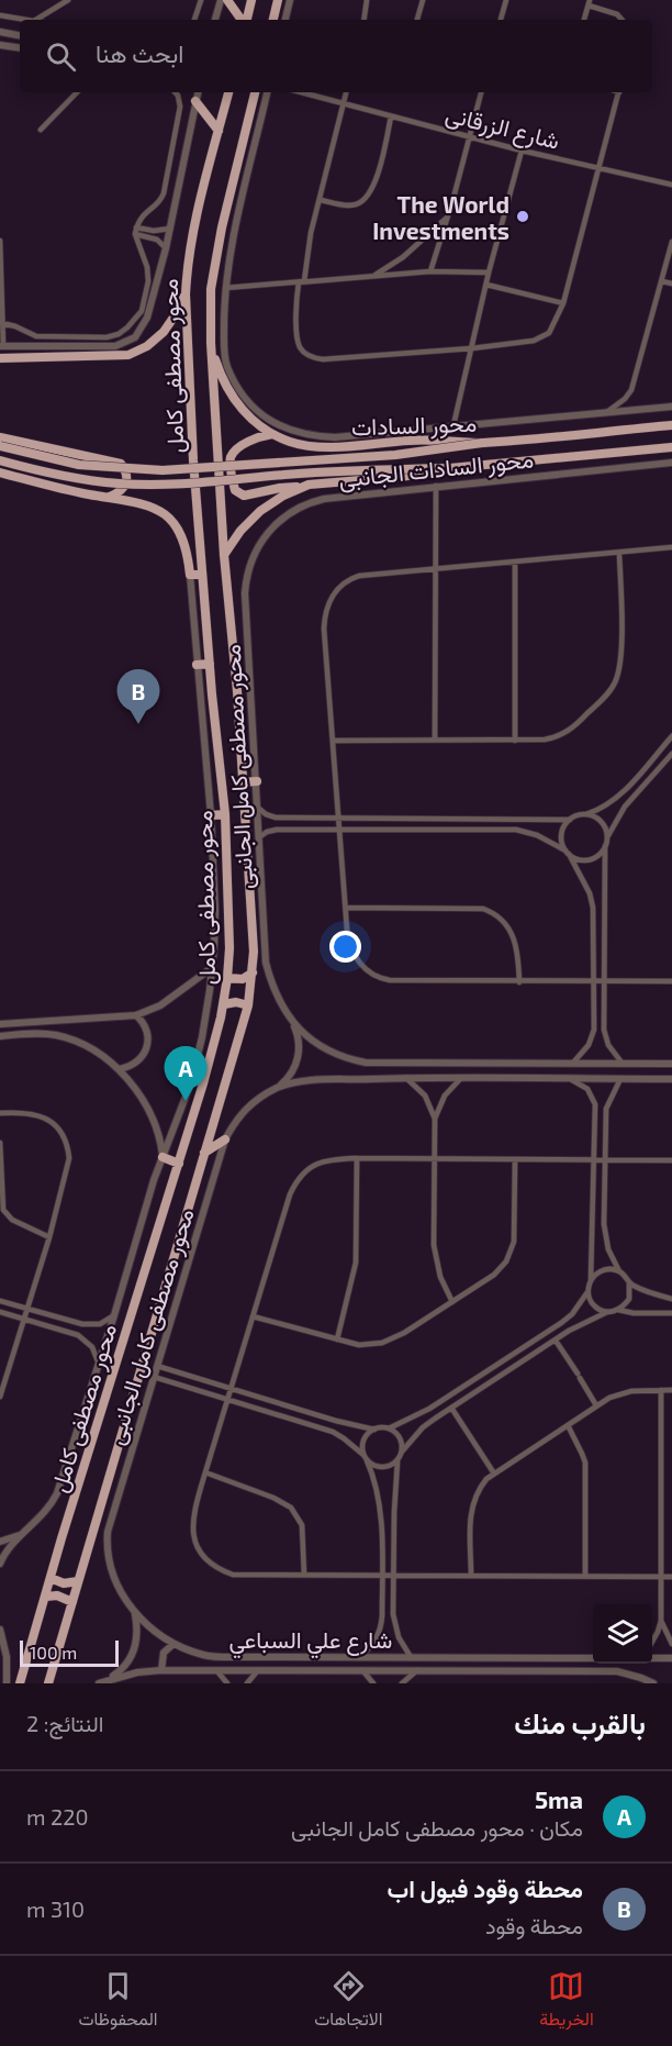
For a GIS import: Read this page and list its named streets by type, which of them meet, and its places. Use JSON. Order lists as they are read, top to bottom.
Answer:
{
  "streets": {
    "main road": ["محور مصطفى كامل", "محور السادات"],
    "street": [
      "شارع الزرقانى",
      "محور السادات الجانبى",
      "محور مصطفى كامل الجانبى",
      "شارع علي السباعي"
    ]
  },
  "crossings": [
    ["محور مصطفى كامل", "محور السادات"],
    ["محور السادات الجانبى", "محور مصطفى كامل الجانبى"],
    ["محور مصطفى كامل الجانبى", "شارع علي السباعي"]
  ],
  "places": ["The World Investments"],
  "scale_bar": "100 m",
  "page": {
    "search": "ابحث هنا",
    "pins": ["B", "A"],
    "scale": "100 m",
    "heading": ["بالقرب منك", "النتائج: 2"],
    "list": [
      {
        "mark": "A",
        "name": "5ma",
        "note": "مكان · محور مصطفى كامل الجانبى",
        "value": "220 m"
      },
      {
        "mark": "B",
        "name": "محطة وقود فيول اب",
        "note": "محطة وقود",
        "value": "310 m"
      }
    ],
    "nav": ["الخريطة", "الاتجاهات", "المحفوظات"]
  }
}
